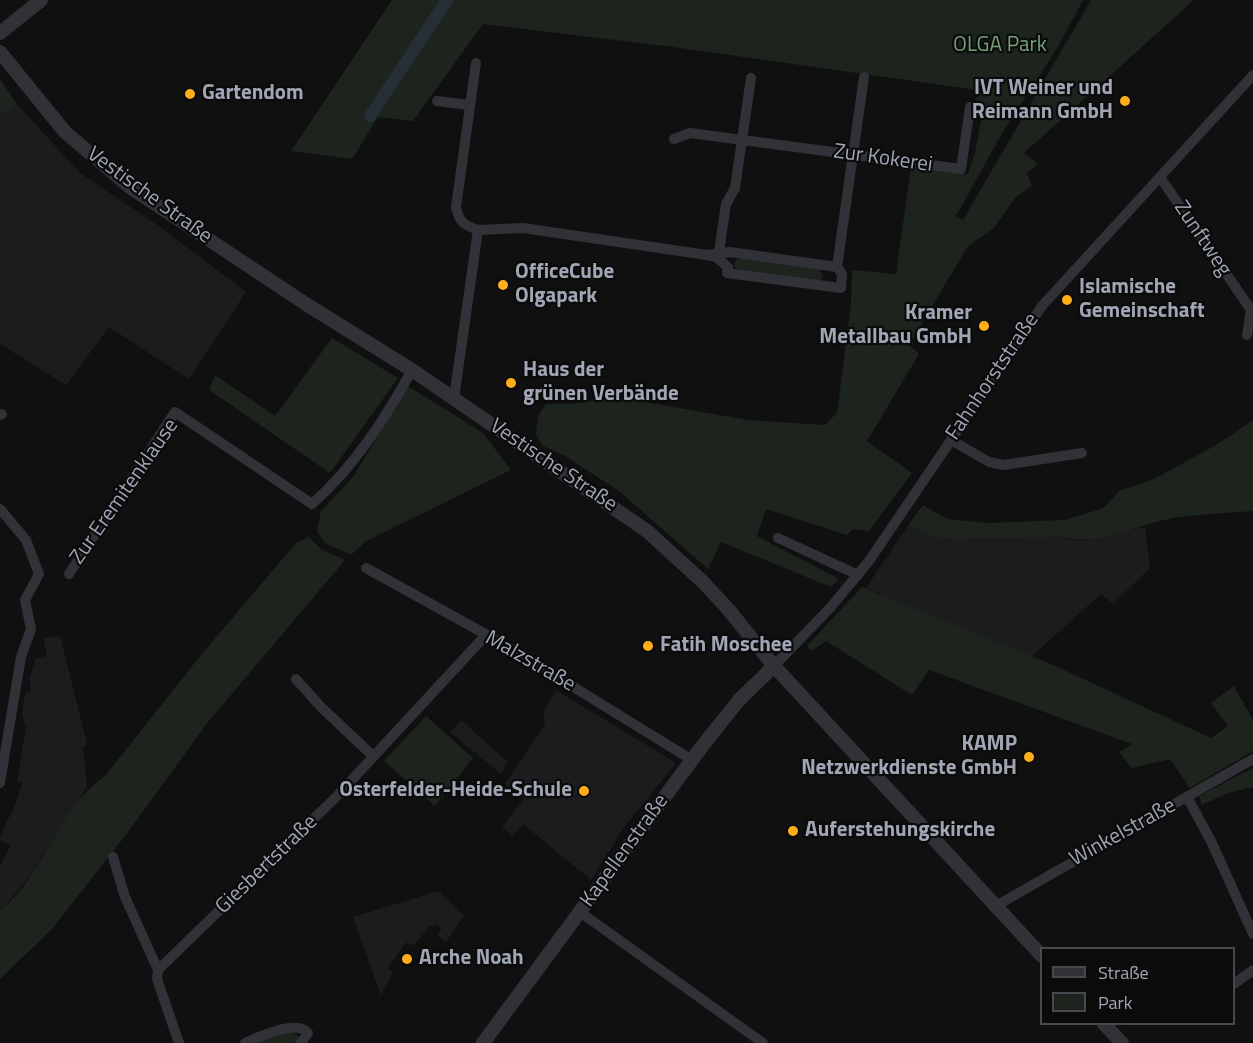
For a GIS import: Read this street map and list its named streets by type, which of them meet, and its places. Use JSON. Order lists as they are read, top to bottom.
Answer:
{
  "streets": {
    "street": [
      "Zur Kokerei",
      "Vestische Straße",
      "Zunftweg",
      "Fahnhorststraße",
      "Zur Eremitenklause",
      "Malzstraße",
      "Winkelstraße",
      "Kapellenstraße",
      "Giesbertstraße"
    ]
  },
  "crossings": [
    ["Vestische Straße", "Fahnhorststraße"],
    ["Vestische Straße", "Zur Eremitenklause"],
    ["Vestische Straße", "Winkelstraße"],
    ["Vestische Straße", "Kapellenstraße"],
    ["Zunftweg", "Fahnhorststraße"],
    ["Fahnhorststraße", "Kapellenstraße"],
    ["Malzstraße", "Kapellenstraße"],
    ["Malzstraße", "Giesbertstraße"]
  ],
  "parks": ["OLGA Park"],
  "places": [
    "Gartendom",
    "IVT Weiner und Reimann GmbH",
    "OfficeCube Olgapark",
    "Islamische Gemeinschaft",
    "Kramer Metallbau GmbH",
    "Haus der grünen Verbände",
    "Fatih Moschee",
    "KAMP Netzwerkdienste GmbH",
    "Osterfelder-Heide-Schule",
    "Auferstehungskirche",
    "Arche Noah"
  ],
  "legend": ["Straße", "Park"]
}
